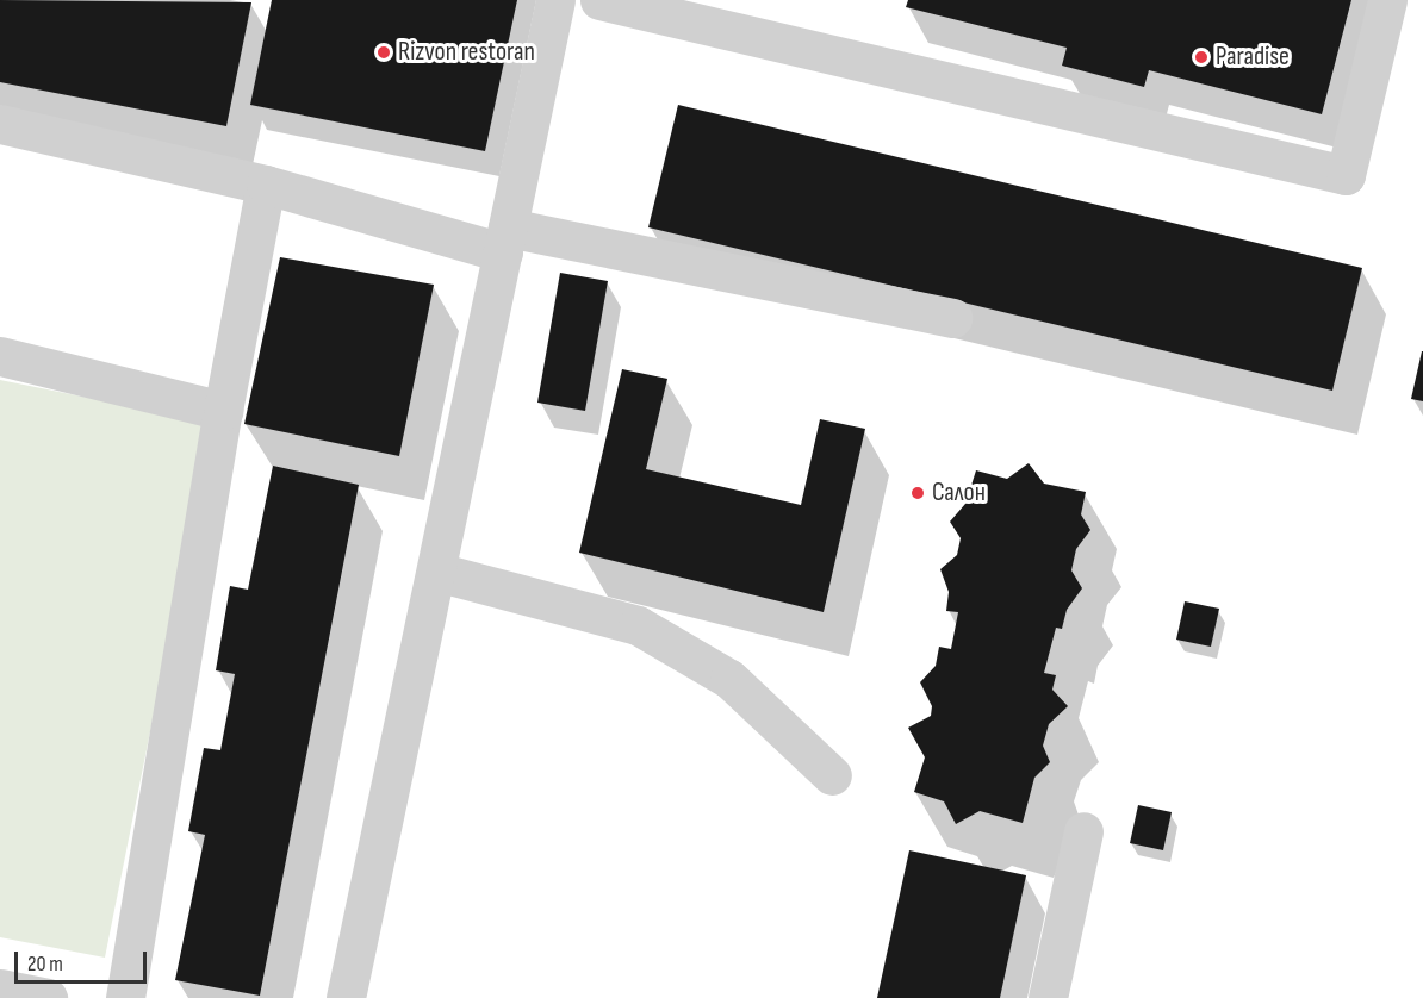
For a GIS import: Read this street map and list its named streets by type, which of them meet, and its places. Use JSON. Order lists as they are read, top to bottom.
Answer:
{
  "places": ["Rizvon restoran", "Paradise", "Салон"],
  "scale_bar": "20 m"
}
